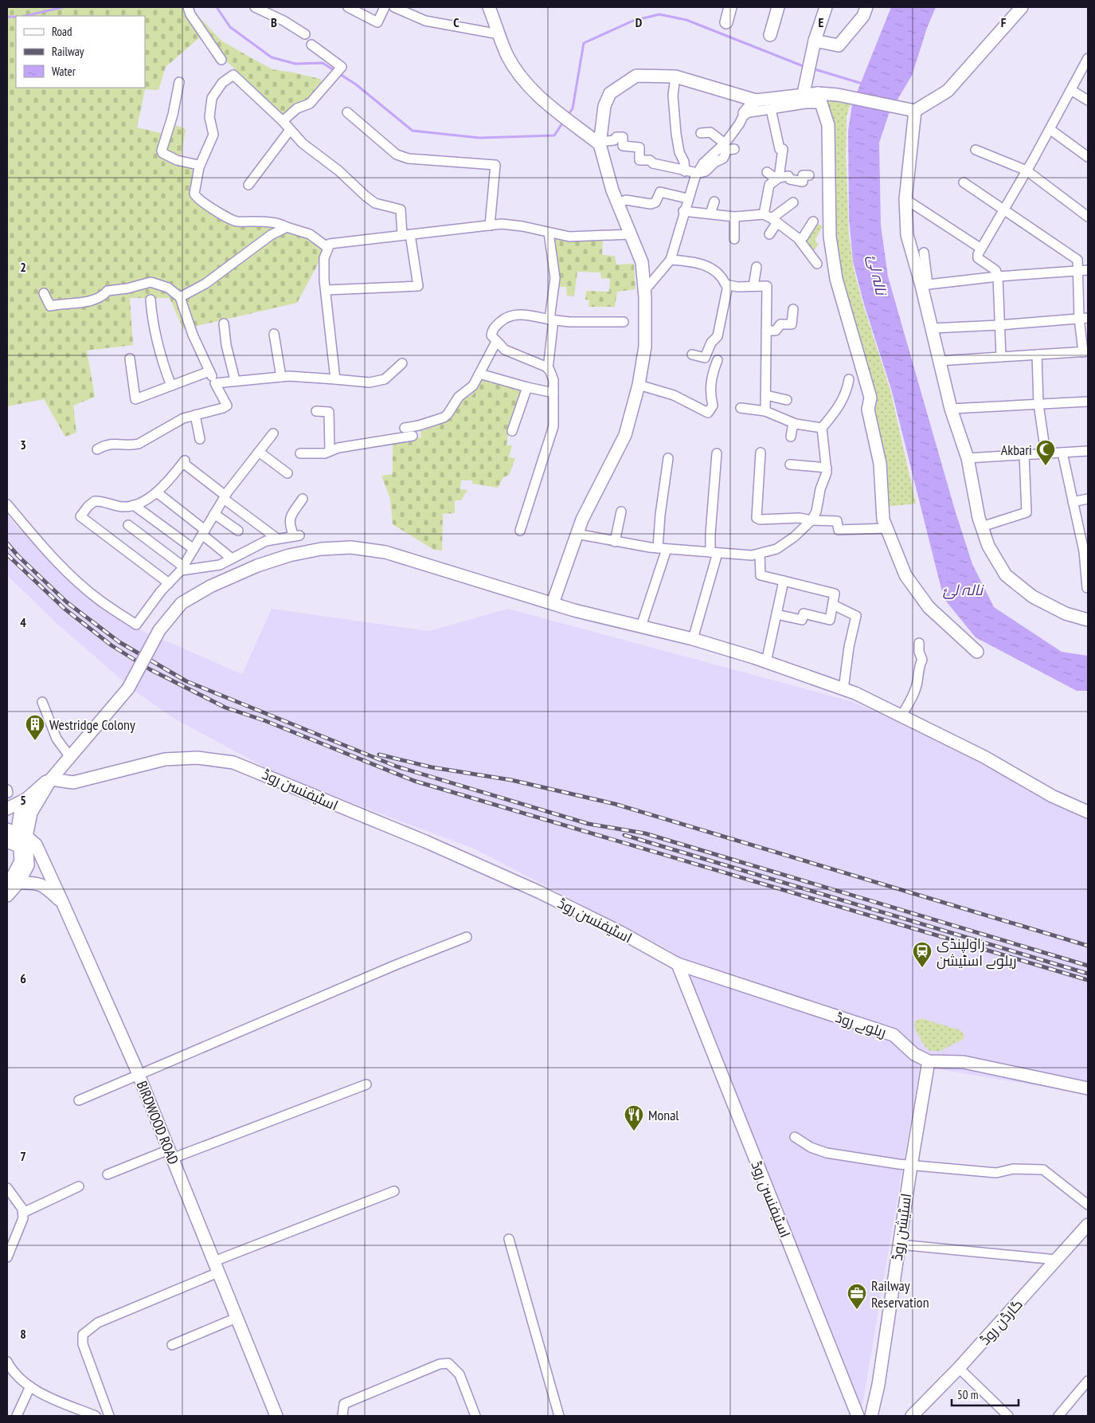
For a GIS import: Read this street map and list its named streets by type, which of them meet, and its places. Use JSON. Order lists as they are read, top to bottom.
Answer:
{
  "streets": {
    "street": [
      "اسٹیفنسن روڈ",
      "ریلوے روڈ",
      "BIRDWOOD ROAD",
      "اسٹیشن روڈ",
      "گارڈن روڈ"
    ]
  },
  "crossings": [
    ["اسٹیفنسن روڈ", "ریلوے روڈ"],
    ["ریلوے روڈ", "اسٹیشن روڈ"]
  ],
  "water": ["نالہ لئ"],
  "places": {
    "mosque": ["Akbari"],
    "building": ["Westridge Colony"],
    "station": ["راولپنڈی ریلوے اسٹیشن"],
    "restaurant": ["Monal"],
    "office": ["Railway Reservation"]
  },
  "legend": ["Road", "Railway", "Water"],
  "scale_bar": "50 m",
  "grid": {
    "columns": [
      "B",
      "C",
      "D",
      "E",
      "F"
    ],
    "rows": [
      "2",
      "3",
      "4",
      "5",
      "6",
      "7",
      "8"
    ]
  }
}
